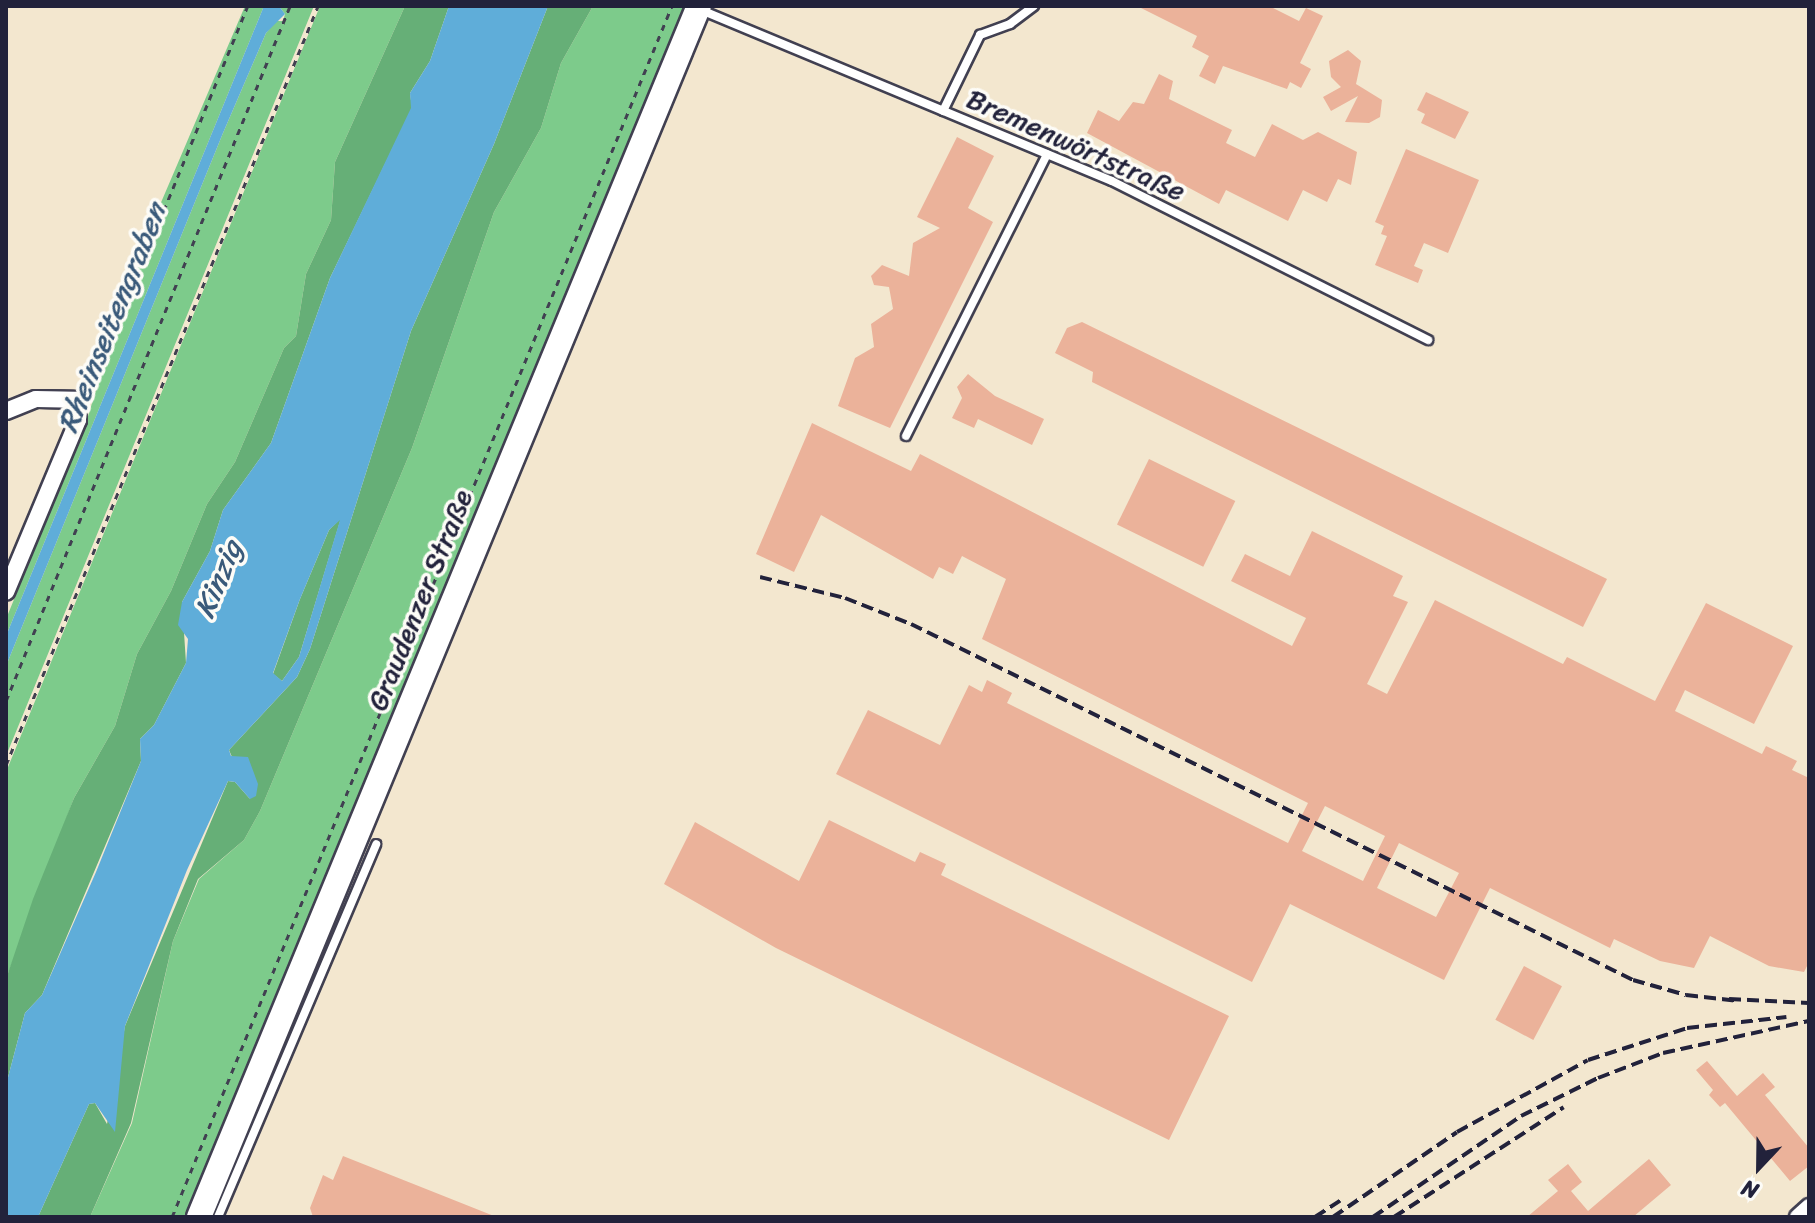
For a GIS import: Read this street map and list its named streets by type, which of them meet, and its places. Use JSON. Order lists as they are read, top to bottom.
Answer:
{
  "streets": {
    "street": ["Graudenzer Straße"],
    "lane": ["Bremenwörtstraße"]
  },
  "crossings": [
    ["Bremenwörtstraße", "Graudenzer Straße"]
  ],
  "water": ["Rheinseitengraben", "Kinzig"],
  "north": "bottom"
}
